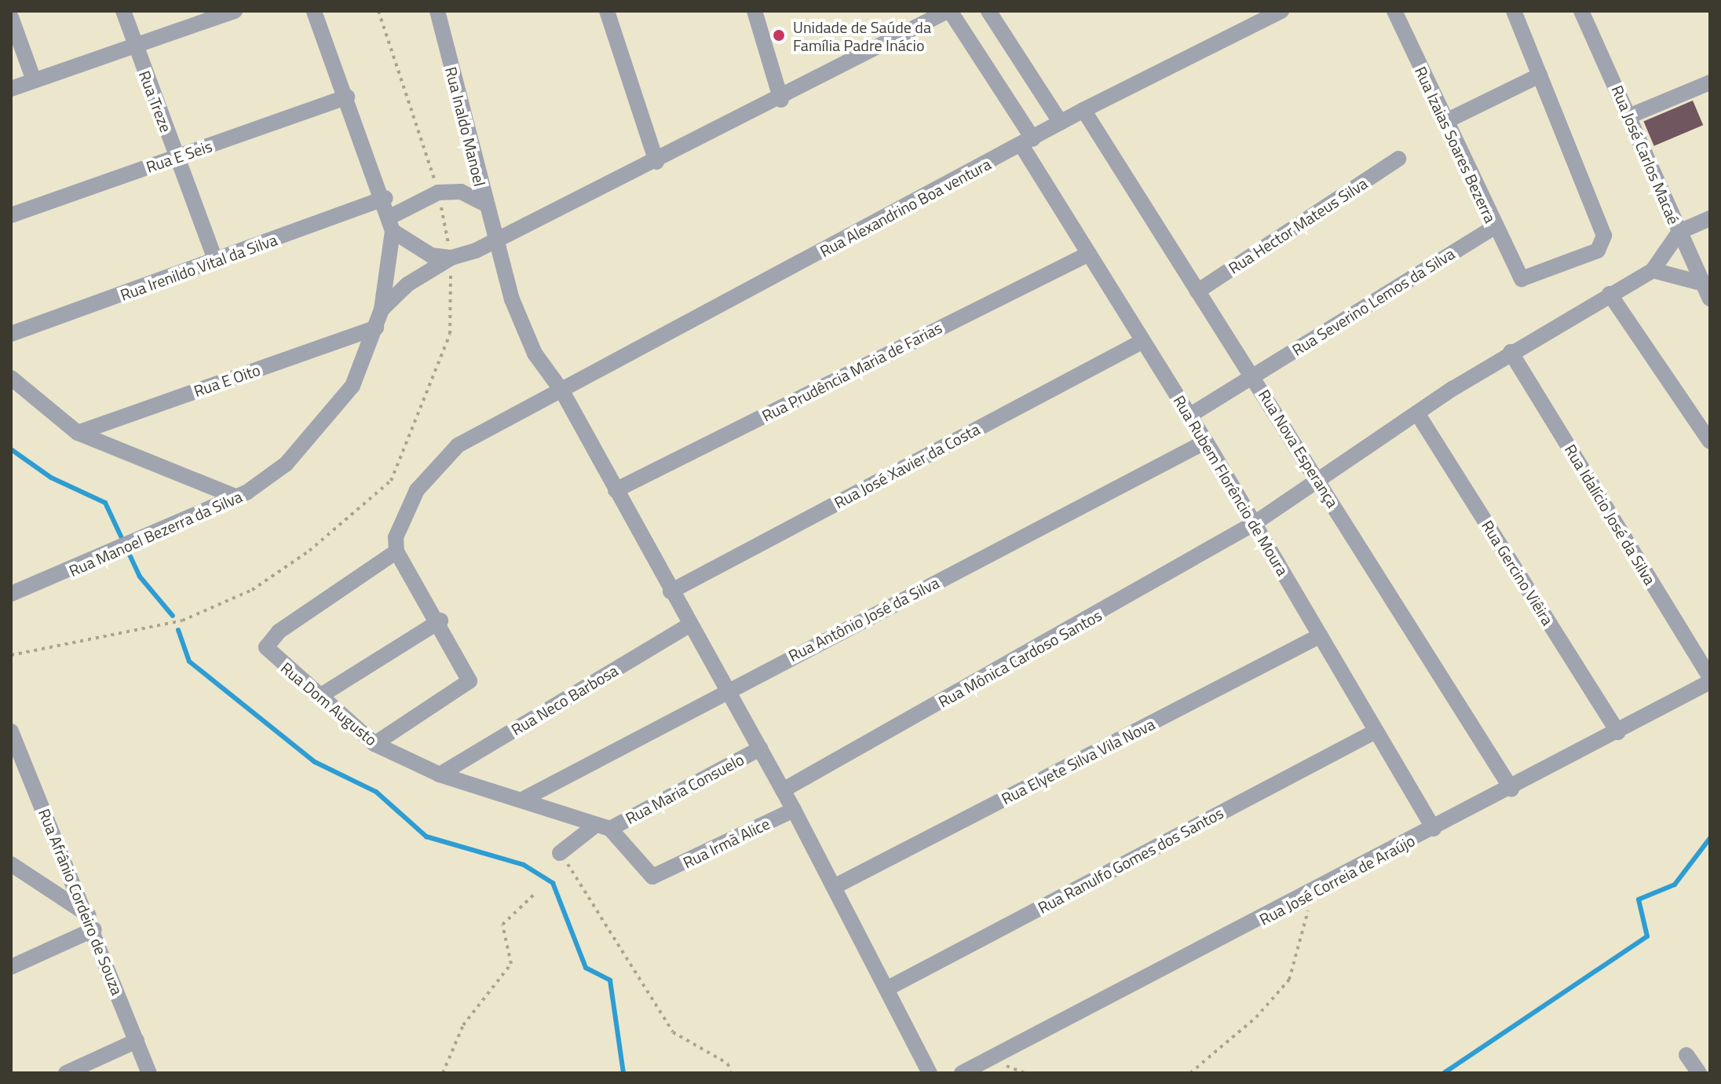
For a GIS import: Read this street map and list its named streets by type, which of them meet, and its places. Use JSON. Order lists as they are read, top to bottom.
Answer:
{
  "streets": {
    "street": [
      "Rua Treze",
      "Rua Inaldo Manoel",
      "Rua Izaias Soares Bezerra",
      "Rua José Carlos Macaé",
      "Rua E Seis",
      "Rua Alexandrino Boa ventura",
      "Rua Hector Mateus Silva",
      "Rua Irenildo Vital da Silva",
      "Rua Severino Lemos da Silva",
      "Rua Prudência Maria de Farias",
      "Rua E Oito",
      "Rua Nova Esperança",
      "Rua José Xavier da Costa",
      "Rua Rubem Florêncio de Moura",
      "Rua Idalício José da Silva",
      "Rua Manoel Bezerra da Silva",
      "Rua Gercino Viêira",
      "Rua Antônio José da Silva",
      "Rua Mônica Cardoso Santos",
      "Rua Neco Barbosa",
      "Rua Dom Augusto",
      "Rua Elyete Silva Vila Nova",
      "Rua Maria Consuelo",
      "Rua Irmã Alice",
      "Rua Ranulfo Gomes dos Santos",
      "Rua José Correia de Araújo",
      "Rua Afrânio Cordeiro de Souza"
    ]
  },
  "crossings": [
    ["Rua Treze", "Rua E Seis"],
    ["Rua Treze", "Rua Irenildo Vital da Silva"],
    ["Rua Inaldo Manoel", "Rua Alexandrino Boa ventura"],
    ["Rua Inaldo Manoel", "Rua Prudência Maria de Farias"],
    ["Rua Inaldo Manoel", "Rua José Xavier da Costa"],
    ["Rua Inaldo Manoel", "Rua Antônio José da Silva"],
    ["Rua Inaldo Manoel", "Rua Mônica Cardoso Santos"],
    ["Rua Inaldo Manoel", "Rua Neco Barbosa"],
    ["Rua Inaldo Manoel", "Rua Elyete Silva Vila Nova"],
    ["Rua Inaldo Manoel", "Rua Maria Consuelo"],
    ["Rua Inaldo Manoel", "Rua Irmã Alice"],
    ["Rua Inaldo Manoel", "Rua Ranulfo Gomes dos Santos"],
    ["Rua Izaias Soares Bezerra", "Rua Severino Lemos da Silva"],
    ["Rua E Seis", "Rua Manoel Bezerra da Silva"],
    ["Rua Alexandrino Boa ventura", "Rua Nova Esperança"],
    ["Rua Alexandrino Boa ventura", "Rua Rubem Florêncio de Moura"],
    ["Rua Alexandrino Boa ventura", "Rua Dom Augusto"],
    ["Rua Hector Mateus Silva", "Rua Nova Esperança"],
    ["Rua Irenildo Vital da Silva", "Rua Manoel Bezerra da Silva"],
    ["Rua Severino Lemos da Silva", "Rua Nova Esperança"],
    ["Rua Severino Lemos da Silva", "Rua Rubem Florêncio de Moura"],
    ["Rua Prudência Maria de Farias", "Rua Rubem Florêncio de Moura"],
    ["Rua E Oito", "Rua Manoel Bezerra da Silva"],
    ["Rua Nova Esperança", "Rua Mônica Cardoso Santos"],
    ["Rua Nova Esperança", "Rua José Correia de Araújo"],
    ["Rua José Xavier da Costa", "Rua Rubem Florêncio de Moura"],
    ["Rua Rubem Florêncio de Moura", "Rua Antônio José da Silva"],
    ["Rua Rubem Florêncio de Moura", "Rua Mônica Cardoso Santos"],
    ["Rua Rubem Florêncio de Moura", "Rua Elyete Silva Vila Nova"],
    ["Rua Rubem Florêncio de Moura", "Rua Ranulfo Gomes dos Santos"],
    ["Rua Rubem Florêncio de Moura", "Rua José Correia de Araújo"],
    ["Rua Idalício José da Silva", "Rua Mônica Cardoso Santos"],
    ["Rua Idalício José da Silva", "Rua José Correia de Araújo"],
    ["Rua Gercino Viêira", "Rua Mônica Cardoso Santos"],
    ["Rua Gercino Viêira", "Rua José Correia de Araújo"],
    ["Rua Antônio José da Silva", "Rua Dom Augusto"],
    ["Rua Neco Barbosa", "Rua Dom Augusto"],
    ["Rua Dom Augusto", "Rua Maria Consuelo"],
    ["Rua Dom Augusto", "Rua Irmã Alice"],
    ["Rua Maria Consuelo", "Rua Irmã Alice"]
  ],
  "places": ["Unidade de Saúde da Família Padre Inácio"]
}
